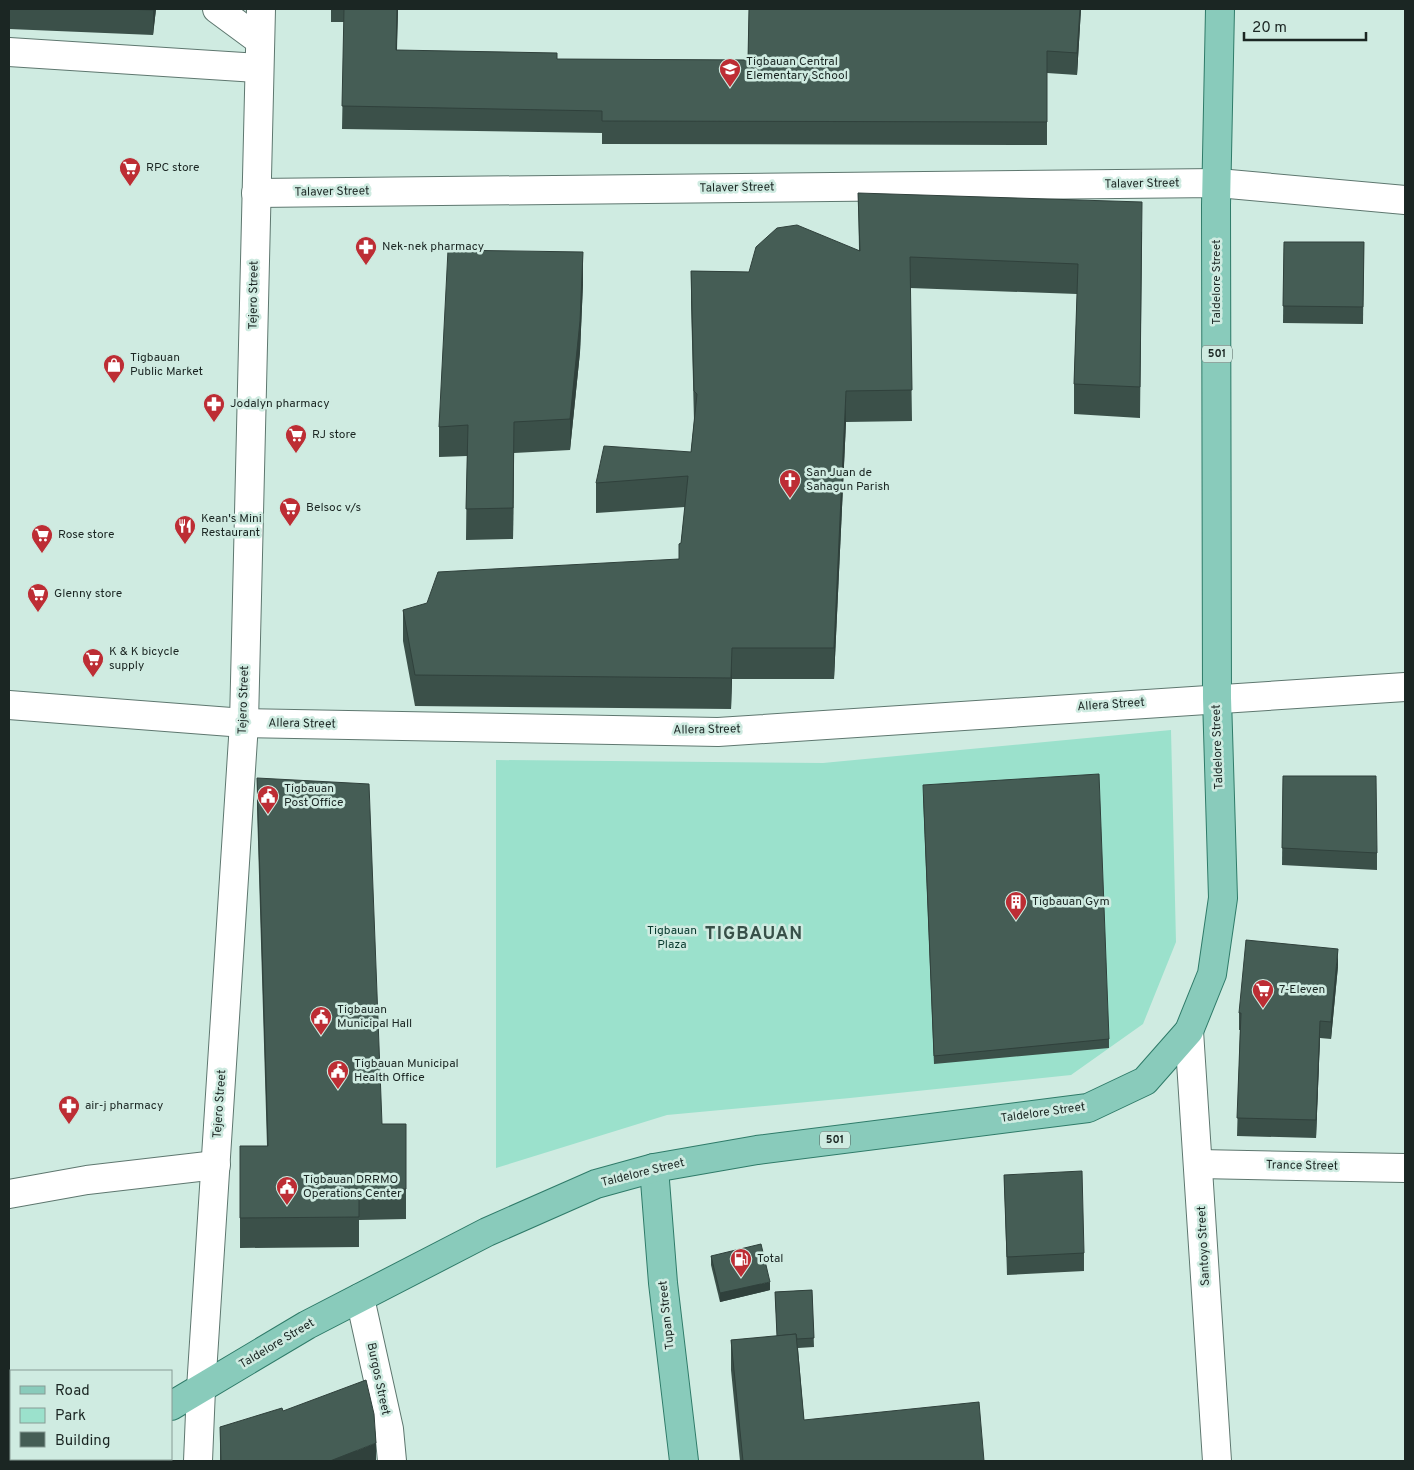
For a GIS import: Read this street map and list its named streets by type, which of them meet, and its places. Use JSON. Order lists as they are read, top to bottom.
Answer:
{
  "streets": {
    "main road": ["Taldelore Street", "501", "Tupan Street"],
    "street": [
      "Talaver Street",
      "Tejero Street",
      "Allera Street",
      "Trance Street",
      "Santoyo Street",
      "Burgos Street"
    ]
  },
  "crossings": [
    ["Talaver Street", "Taldelore Street"],
    ["Talaver Street", "Tejero Street"],
    ["Taldelore Street", "Tejero Street"],
    ["Taldelore Street", "Allera Street"],
    ["Taldelore Street", "Santoyo Street"],
    ["Taldelore Street", "Tupan Street"],
    ["Taldelore Street", "Burgos Street"],
    ["Tejero Street", "Allera Street"],
    ["Trance Street", "Santoyo Street"]
  ],
  "districts": ["TIGBAUAN"],
  "parks": ["Tigbauan Plaza"],
  "places": {
    "school or university": ["Tigbauan Central Elementary School"],
    "supermarket": [
      "RPC store",
      "RJ store",
      "Belsoc v/s",
      "Rose store",
      "Glenny store",
      "K & K bicycle supply",
      "7-Eleven"
    ],
    "pharmacy": ["Nek-nek pharmacy", "Jodalyn pharmacy", "air-j pharmacy"],
    "shop": ["Tigbauan Public Market"],
    "church": ["San Juan de Sahagun Parish"],
    "restaurant": ["Kean's Mini Restaurant"],
    "public building": [
      "Tigbauan Post Office",
      "Tigbauan Municipal Hall",
      "Tigbauan Municipal Health Office",
      "Tigbauan DRRMO Operations Center"
    ],
    "building": ["Tigbauan Gym"],
    "fuel station": ["Total"]
  },
  "legend": ["Road", "Park", "Building"],
  "scale_bar": "20 m"
}
